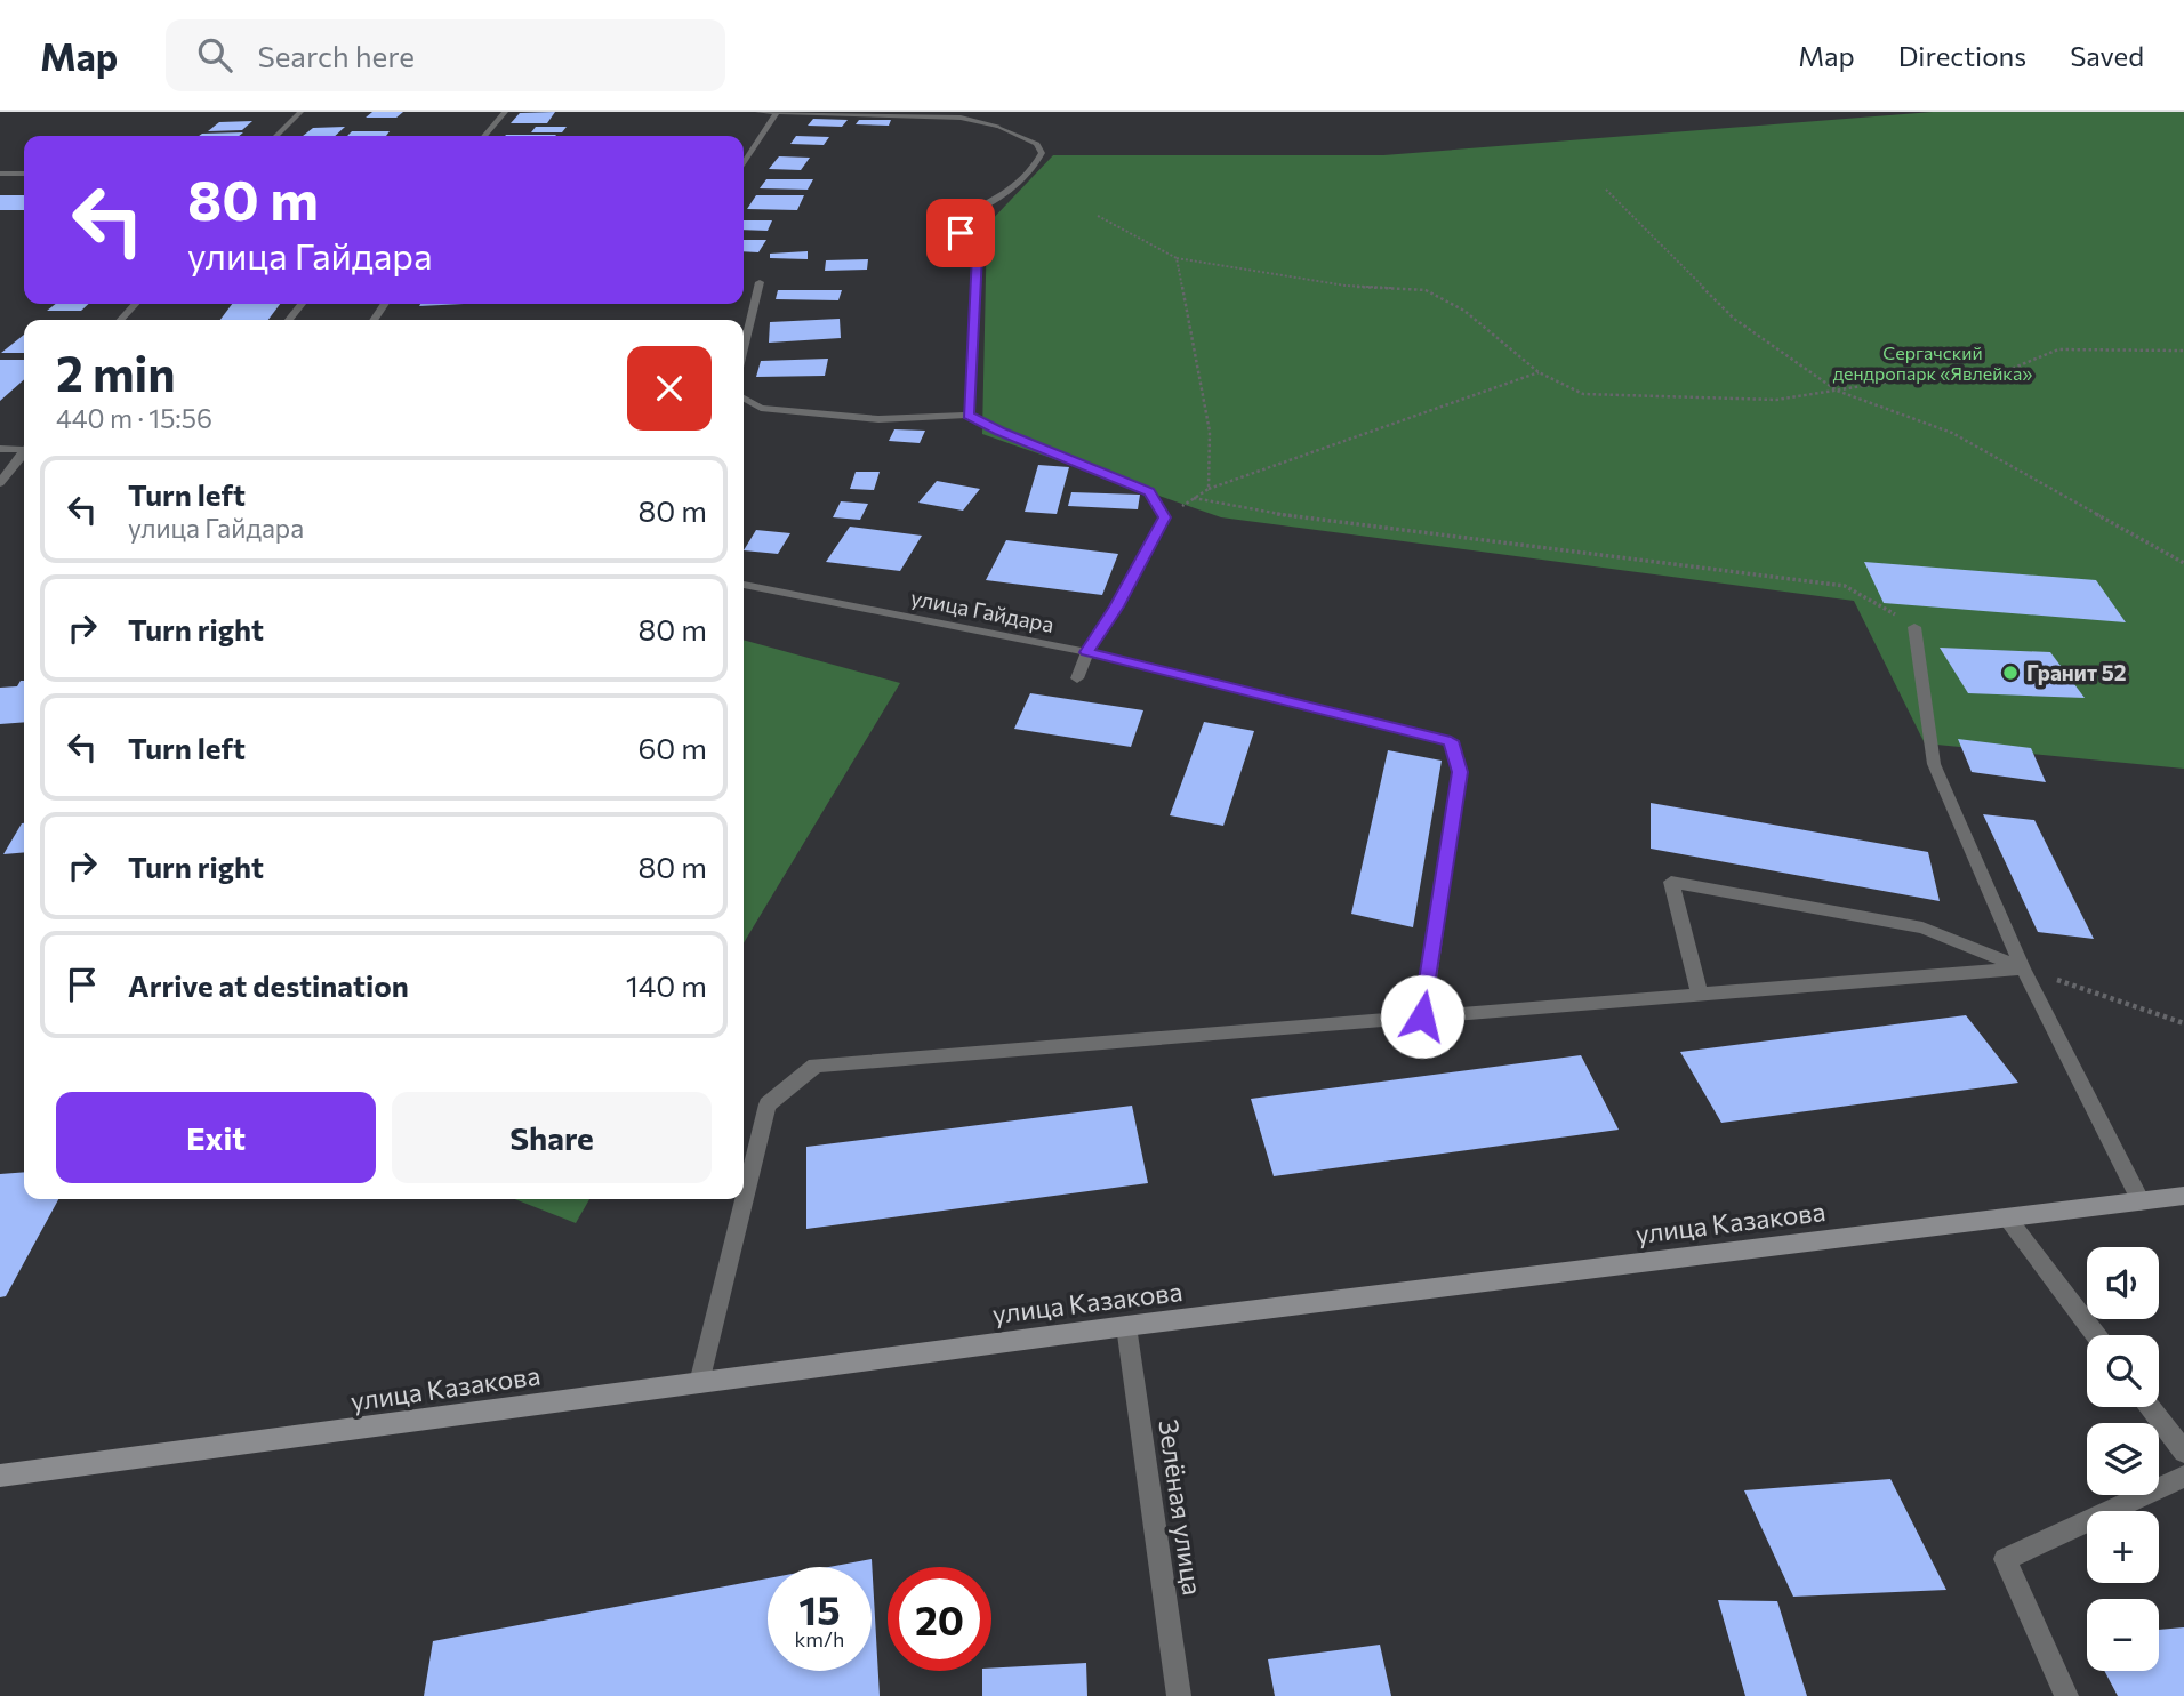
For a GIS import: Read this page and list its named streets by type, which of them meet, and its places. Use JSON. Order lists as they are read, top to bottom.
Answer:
{
  "streets": {
    "main road": ["улица Казакова"],
    "street": ["улица Гайдара", "Зелёная улица"]
  },
  "crossings": [
    ["улица Казакова", "Зелёная улица"]
  ],
  "parks": ["Сергачский дендропарк «Явлейка»"],
  "places": ["Гранит 52"],
  "page": {
    "header": "Map",
    "search": "Search here",
    "nav": ["Map", "Directions", "Saved"],
    "turn": ["80 m", "улица Гайдара"],
    "heading": ["2 min", "440 m · 15:56"],
    "list": [
      {
        "name": "Turn left",
        "note": "улица Гайдара",
        "value": "80 m"
      },
      {
        "name": "Turn right",
        "value": "80 m"
      },
      {
        "name": "Turn left",
        "value": "60 m"
      },
      {
        "name": "Turn right",
        "value": "80 m"
      },
      {
        "name": "Arrive at destination",
        "value": "140 m"
      }
    ],
    "buttons": ["Exit", "Share"],
    "map_buttons": ["+", "−"],
    "speed": "15 km/h",
    "limit": "20"
  }
}
